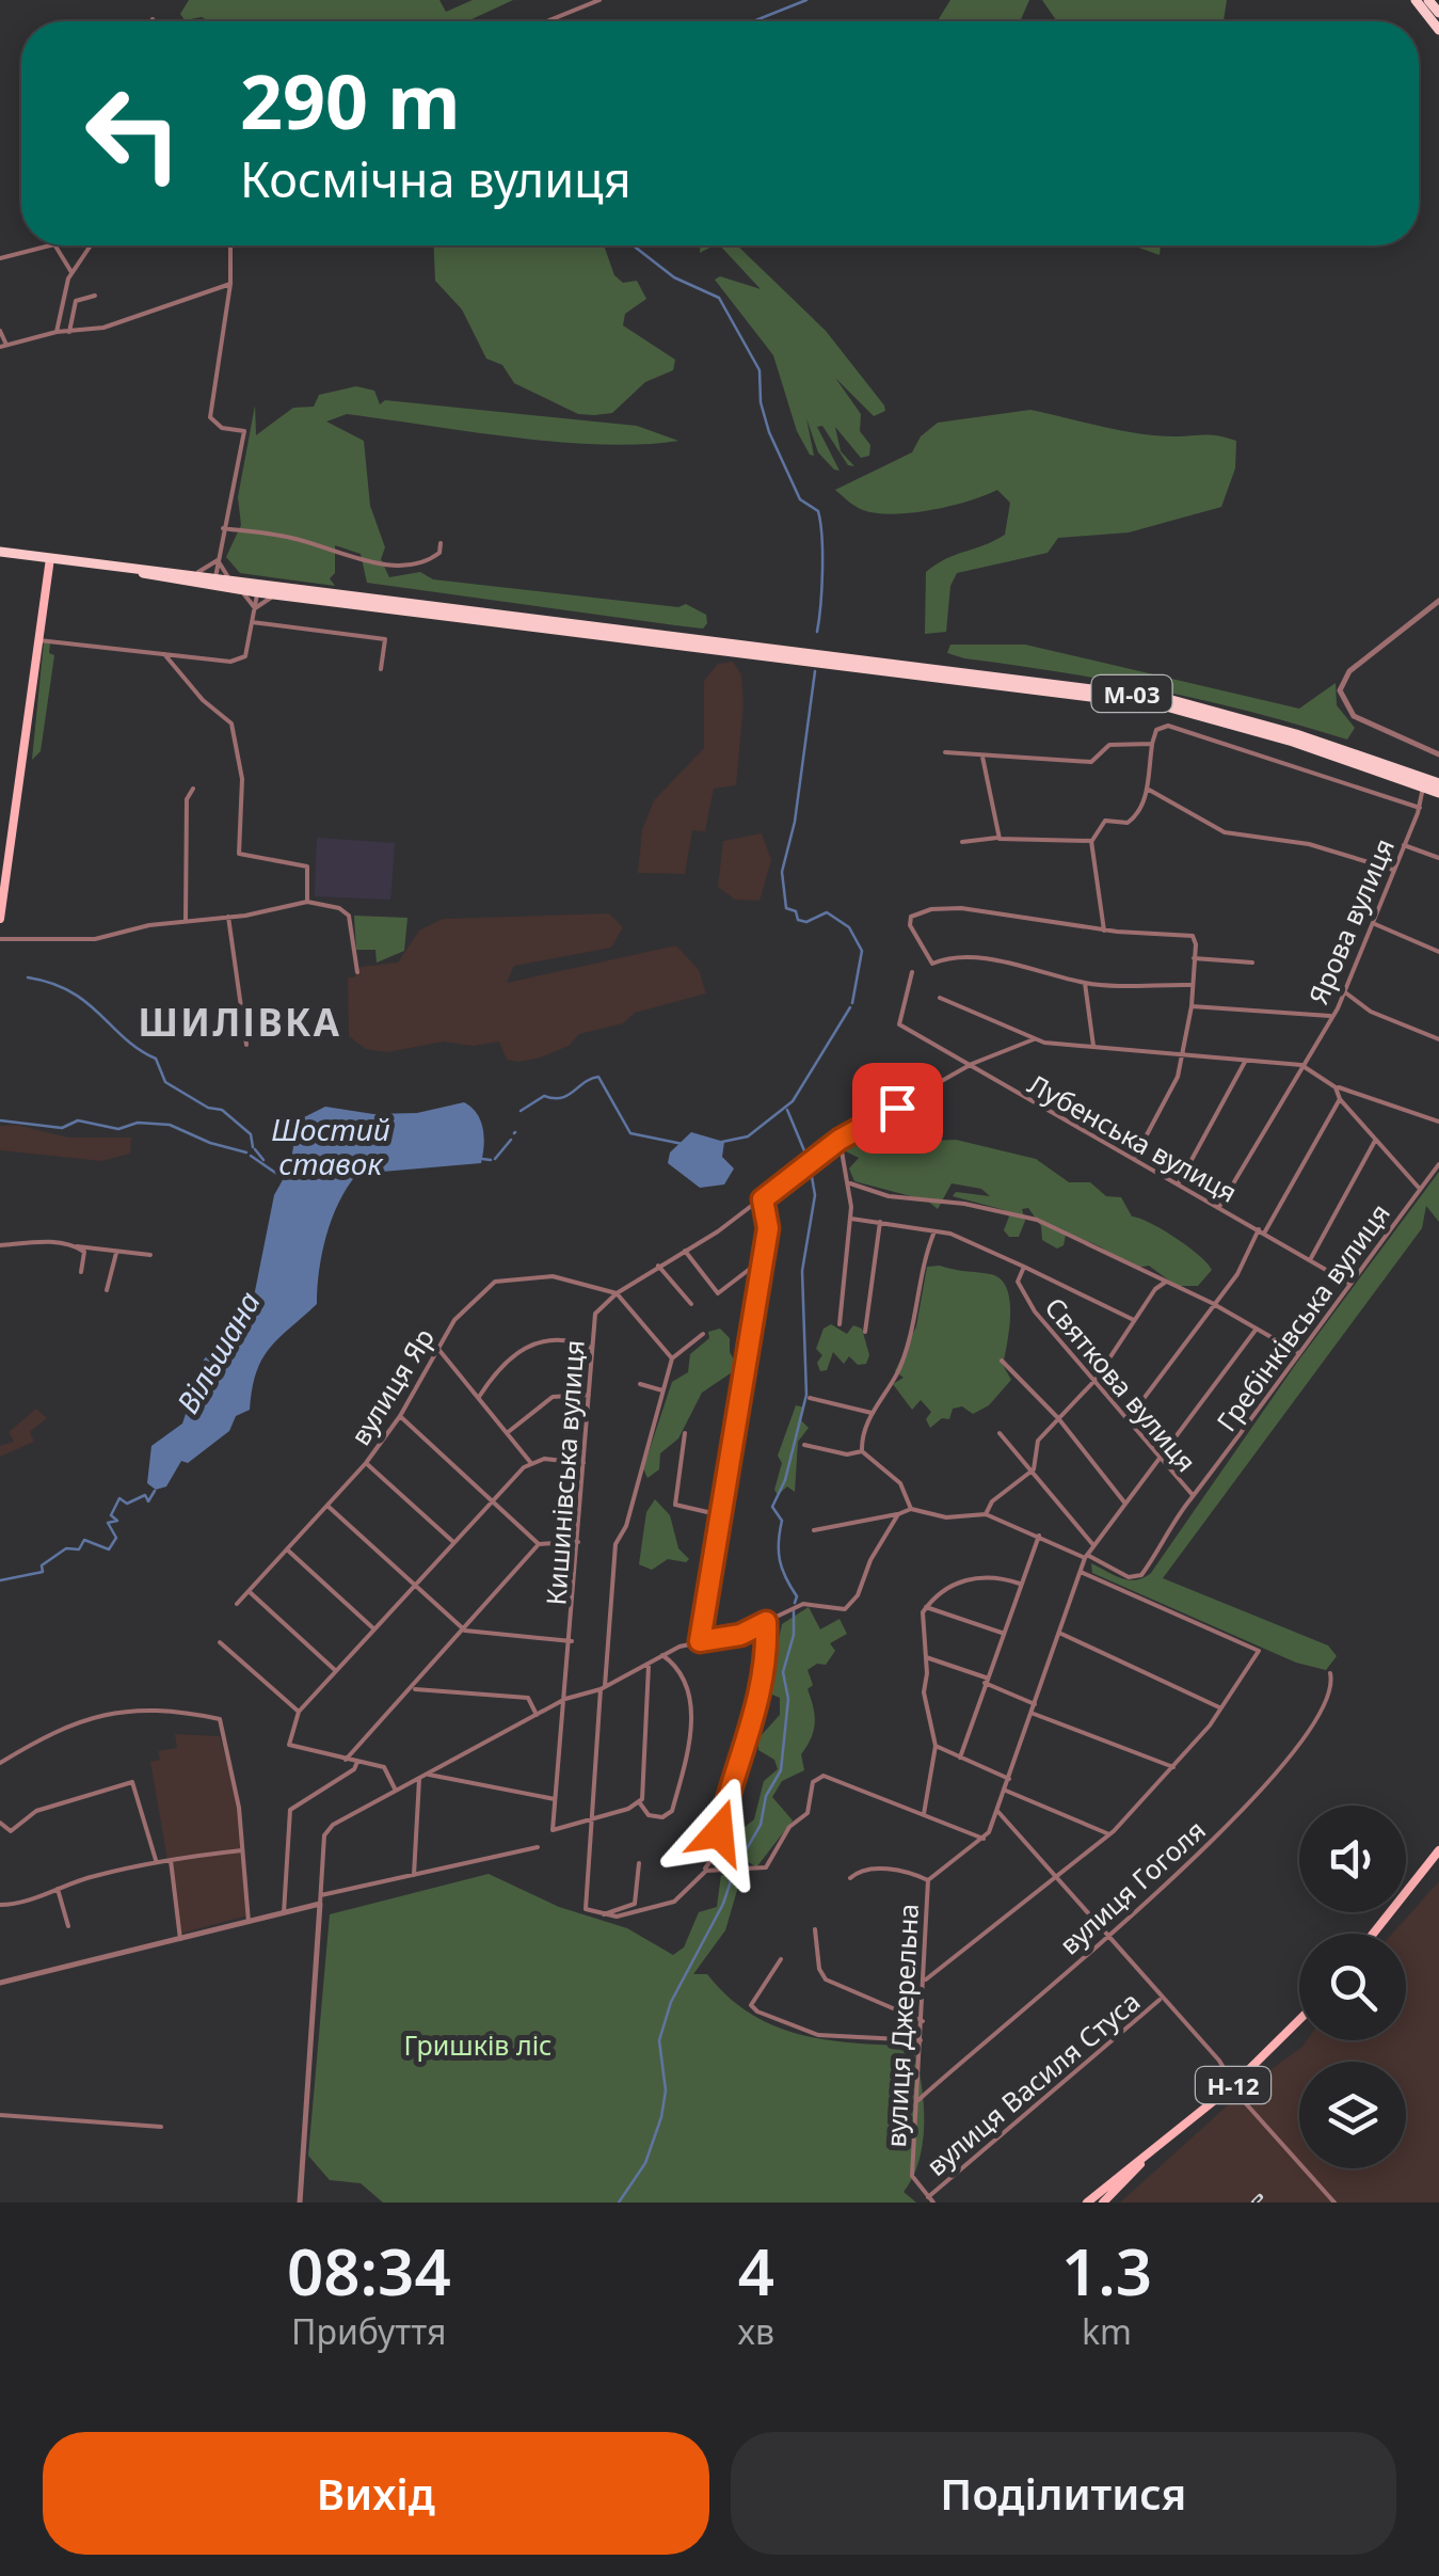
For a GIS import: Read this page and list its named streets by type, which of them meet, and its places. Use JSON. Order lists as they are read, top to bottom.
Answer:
{
  "streets": {
    "highway": ["М-03"],
    "main road": ["Н-12"],
    "street": [
      "Ярова вулиця",
      "Лубенська вулиця",
      "Гребінківська вулиця",
      "Святкова вулиця",
      "вулиця Яр",
      "Кишинівська вулиця",
      "вулиця Гоголя",
      "вулиця Джерельна",
      "вулиця Василя Стуса"
    ]
  },
  "crossings": [
    ["М-03", "Ярова вулиця"],
    ["Ярова вулиця", "Лубенська вулиця"],
    ["Лубенська вулиця", "Гребінківська вулиця"],
    ["Лубенська вулиця", "Кишинівська вулиця"],
    ["Гребінківська вулиця", "Святкова вулиця"],
    ["Гребінківська вулиця", "вулиця Джерельна"],
    ["Святкова вулиця", "вулиця Джерельна"],
    ["вулиця Яр", "Кишинівська вулиця"],
    ["вулиця Гоголя", "вулиця Джерельна"],
    ["вулиця Джерельна", "вулиця Василя Стуса"]
  ],
  "districts": ["ШИЛІВКА"],
  "water": ["Шостий ставок", "Вільшана"],
  "parks": ["Гришків ліс"],
  "page": {
    "turn": ["290 m", "Космічна вулиця"],
    "eta": [
      "08:34",
      "Прибуття",
      "4",
      "хв",
      "1.3",
      "km"
    ],
    "buttons": ["Вихід", "Поділитися"]
  }
}
